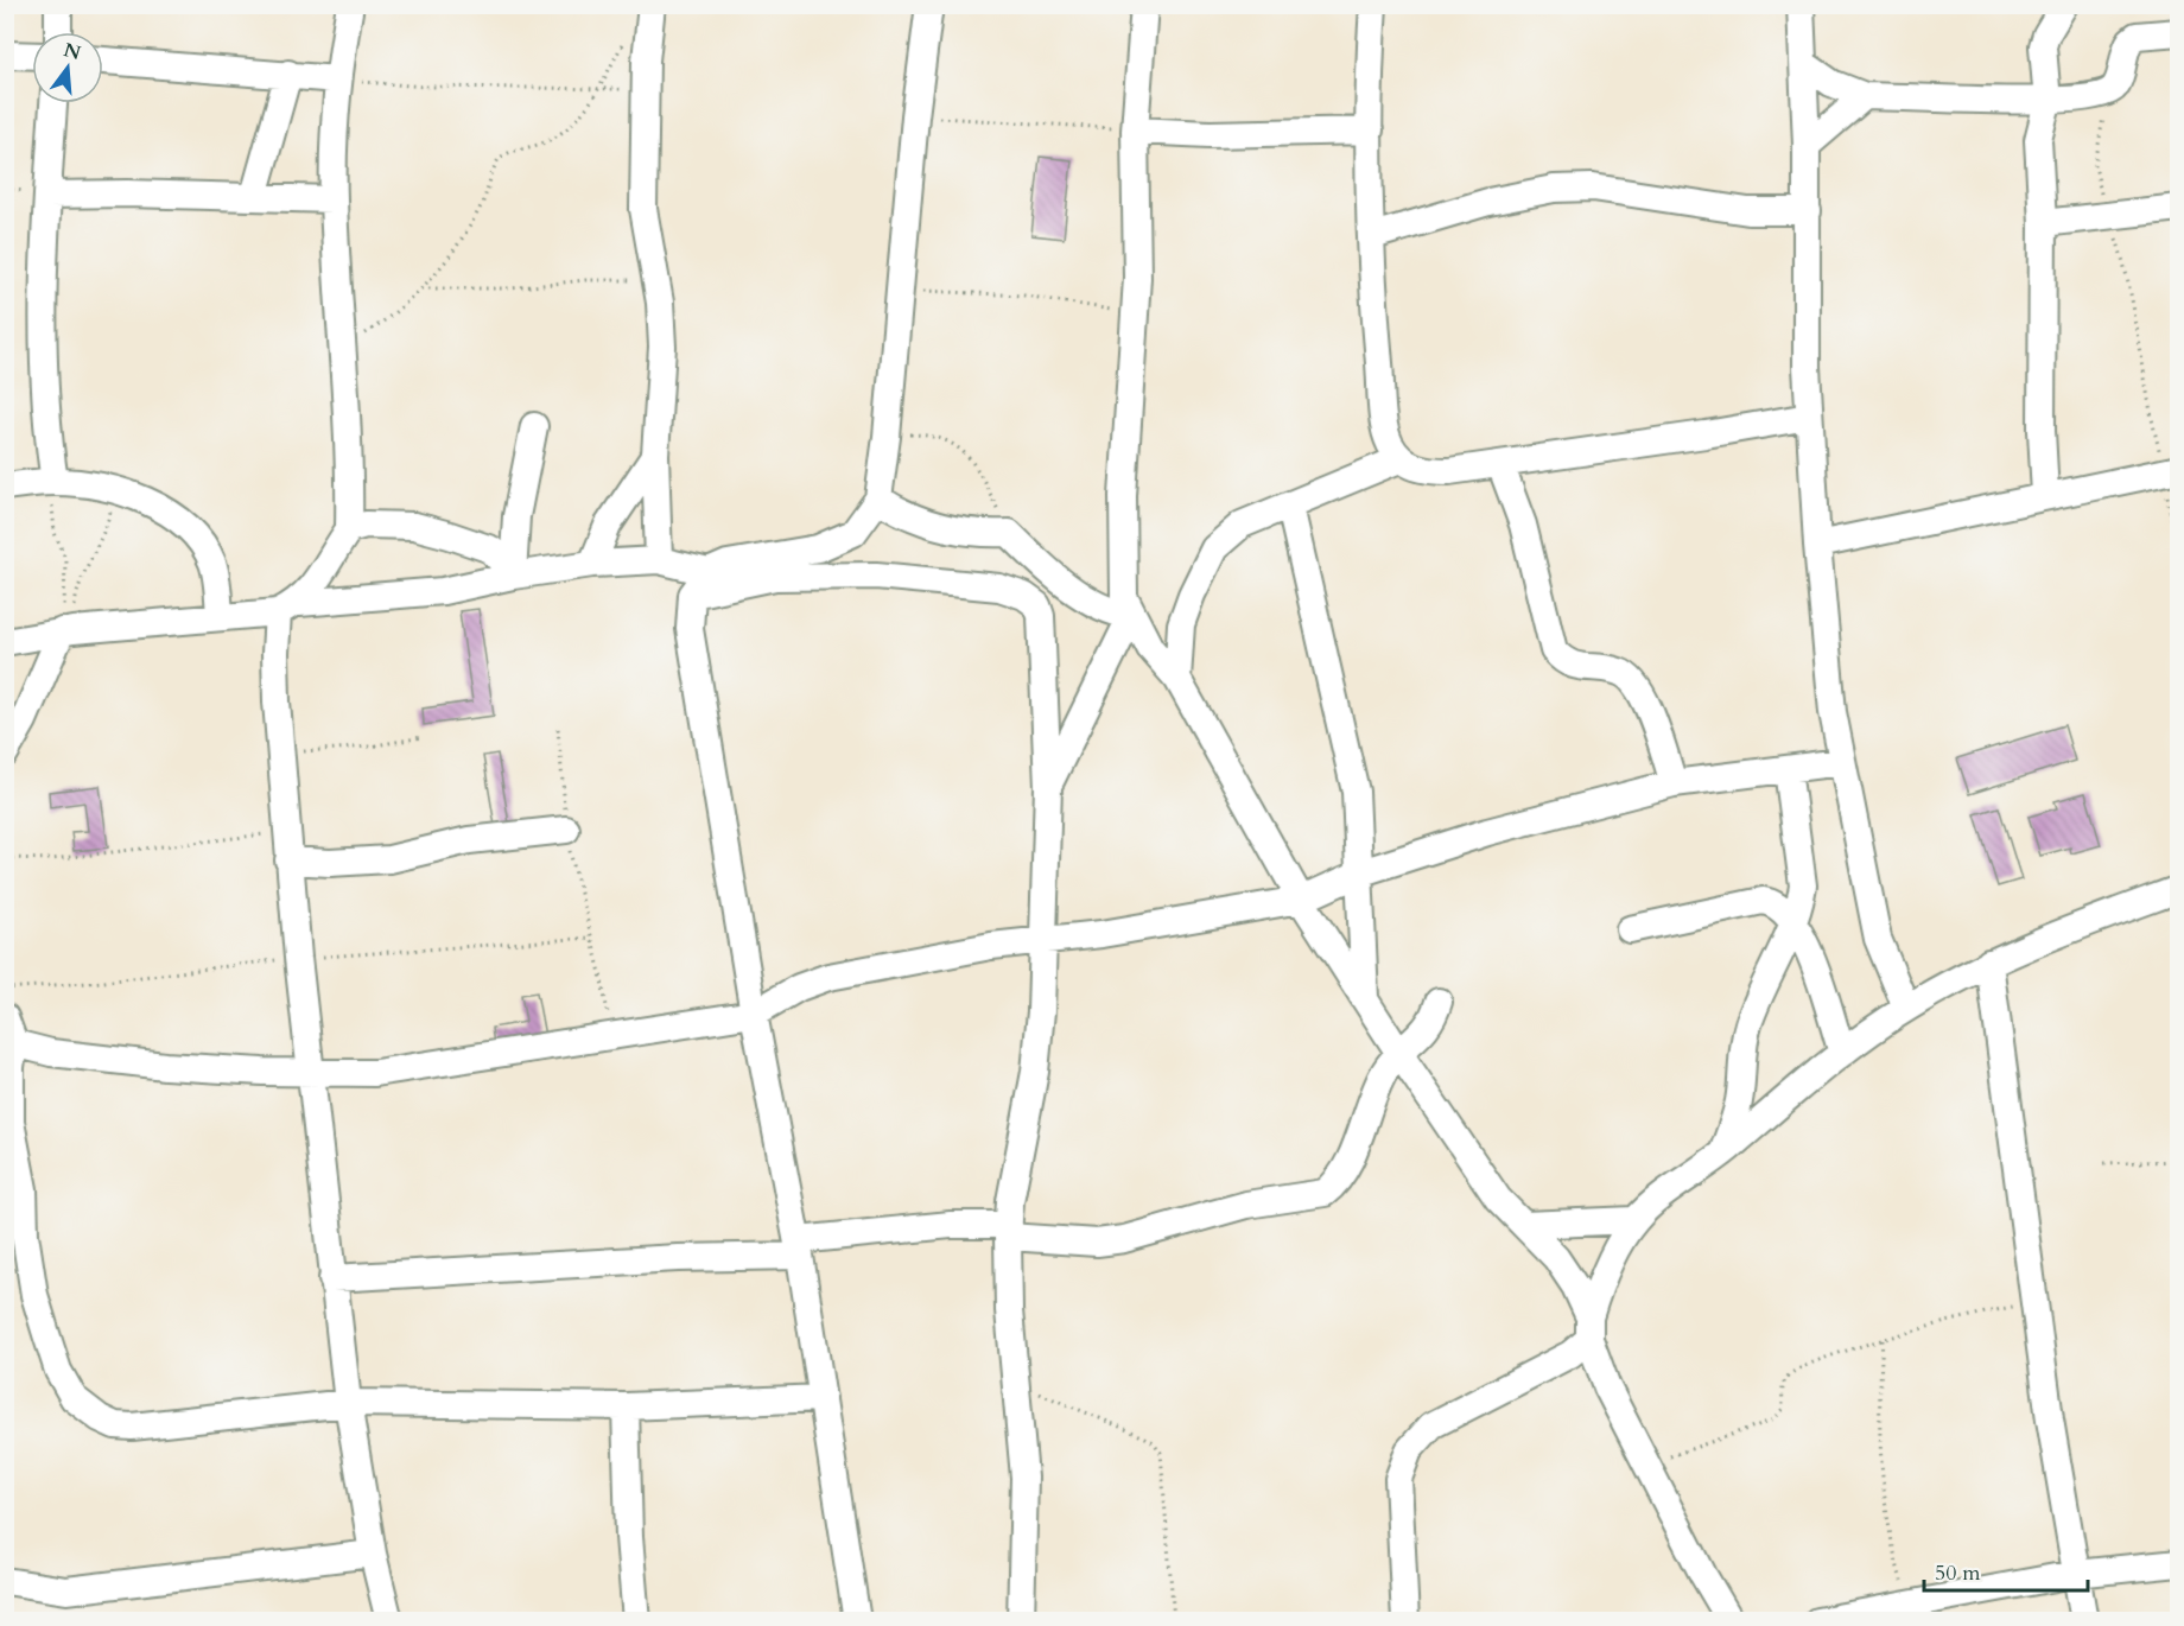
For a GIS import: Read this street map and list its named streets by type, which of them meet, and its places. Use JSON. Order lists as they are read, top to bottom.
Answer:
{
  "scale_bar": "50 m",
  "north": "top"
}
